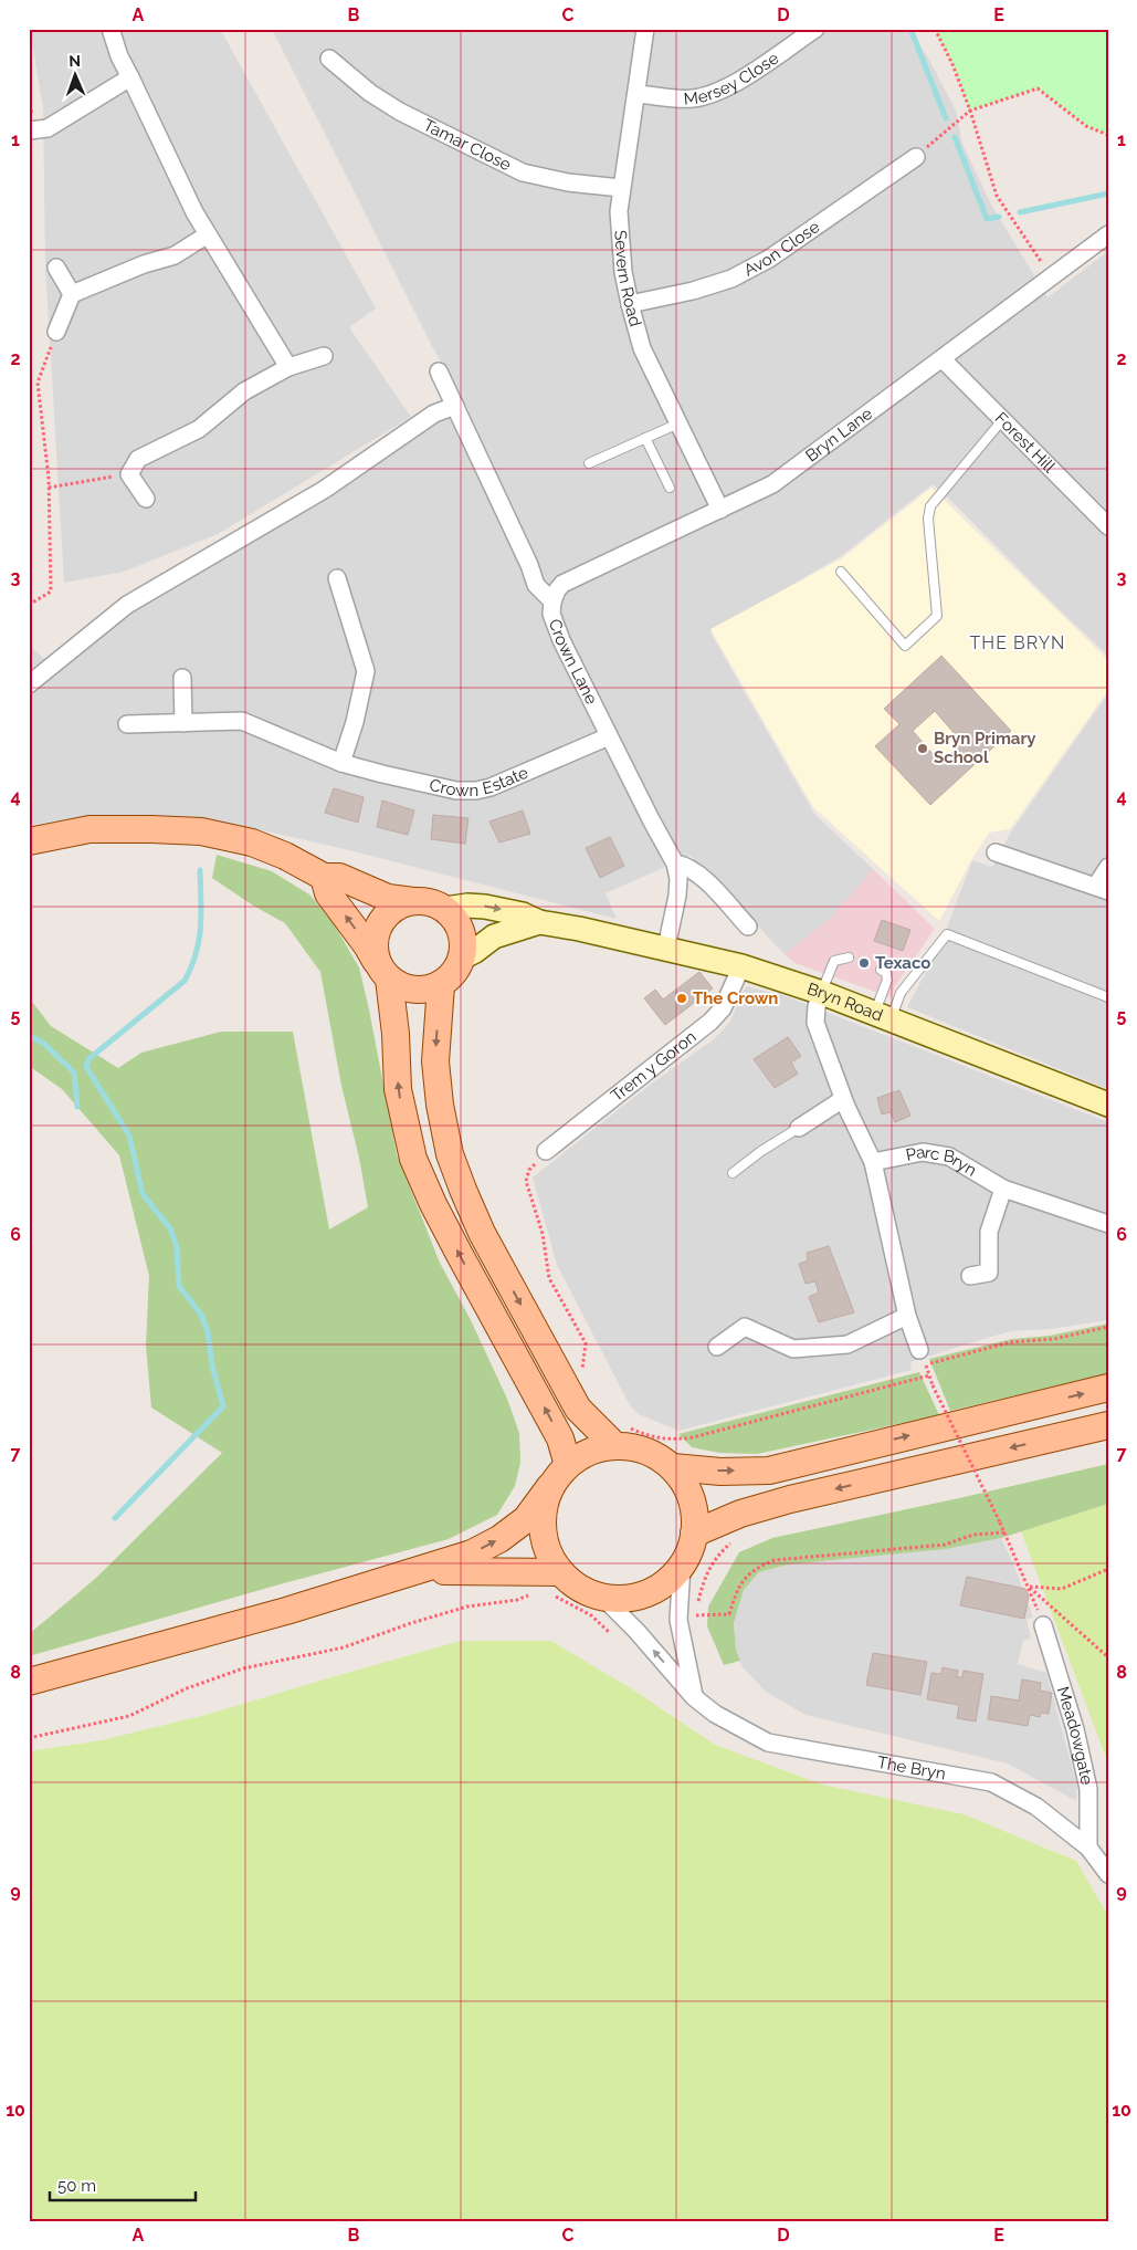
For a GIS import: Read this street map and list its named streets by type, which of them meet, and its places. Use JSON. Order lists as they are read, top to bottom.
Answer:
{
  "streets": {
    "street": [
      "Mersey Close",
      "Tamar Close",
      "Avon Close",
      "Severn Road",
      "Bryn Lane",
      "Forest Hill",
      "Crown Lane",
      "Crown Estate",
      "Bryn Road",
      "Trem y Goron",
      "Parc Bryn",
      "Meadowgate",
      "The Bryn"
    ]
  },
  "crossings": [
    ["Mersey Close", "Severn Road"],
    ["Tamar Close", "Severn Road"],
    ["Avon Close", "Severn Road"],
    ["Severn Road", "Bryn Lane"],
    ["Bryn Lane", "Forest Hill"],
    ["Bryn Lane", "Crown Lane"],
    ["Crown Lane", "Crown Estate"],
    ["Crown Lane", "Bryn Road"],
    ["Bryn Road", "Trem y Goron"],
    ["Meadowgate", "The Bryn"]
  ],
  "districts": ["THE BRYN"],
  "places": ["Bryn Primary School", "Texaco", "The Crown"],
  "scale_bar": "50 m",
  "north": "top",
  "grid": {
    "columns": [
      "A",
      "B",
      "C",
      "D",
      "E"
    ],
    "rows": [
      "1",
      "2",
      "3",
      "4",
      "5",
      "6",
      "7",
      "8",
      "9",
      "10"
    ]
  }
}
